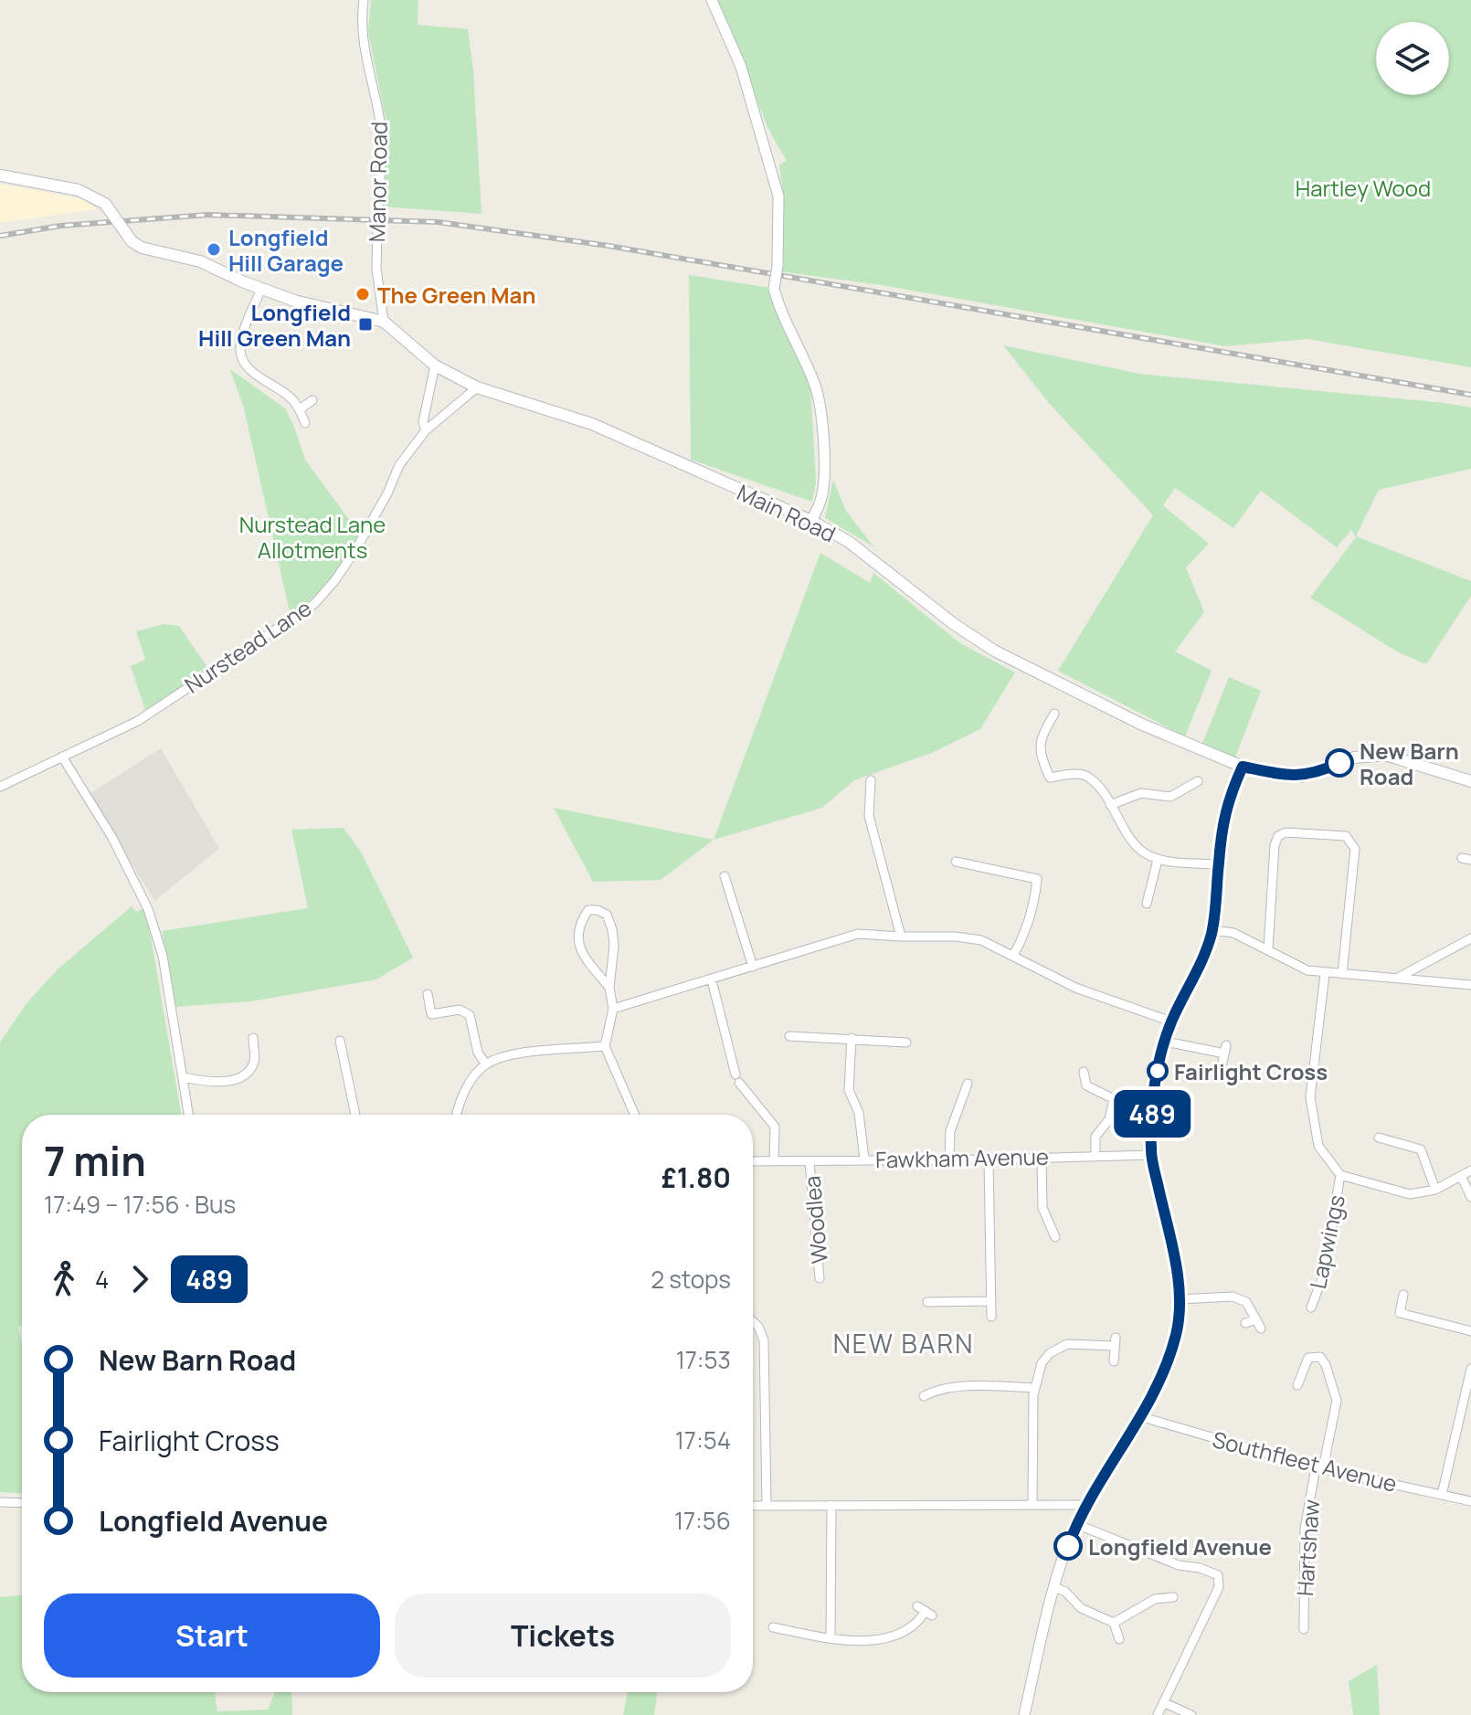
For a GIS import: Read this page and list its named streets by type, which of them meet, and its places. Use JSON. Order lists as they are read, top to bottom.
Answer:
{
  "streets": {
    "main road": ["Main Road"],
    "street": [
      "Manor Road",
      "Nurstead Lane",
      "Fawkham Avenue",
      "Woodlea",
      "Lapwings",
      "Southfleet Avenue",
      "Hartshaw"
    ]
  },
  "crossings": [
    ["Manor Road", "Main Road"],
    ["Main Road", "Nurstead Lane"],
    ["Fawkham Avenue", "Woodlea"],
    ["Southfleet Avenue", "Hartshaw"]
  ],
  "districts": ["NEW BARN"],
  "parks": ["Hartley Wood", "Nurstead Lane Allotments"],
  "places": {
    "other": [
      "Longfield Hill Garage",
      "The Green Man",
      "New Barn Road",
      "Fairlight Cross",
      "Longfield Avenue"
    ],
    "transit": ["Longfield Hill Green Man"]
  },
  "lines": ["bus line 489"],
  "page": {
    "on_map": "489",
    "heading": ["7 min", "17:49 – 17:56 · Bus", "£1.80"],
    "legs": ["4", "489", "2 stops"],
    "list": [
      {
        "name": "New Barn Road",
        "value": "17:53"
      },
      {
        "name": "Fairlight Cross",
        "value": "17:54"
      },
      {
        "name": "Longfield Avenue",
        "value": "17:56"
      }
    ],
    "buttons": ["Start", "Tickets"]
  }
}
